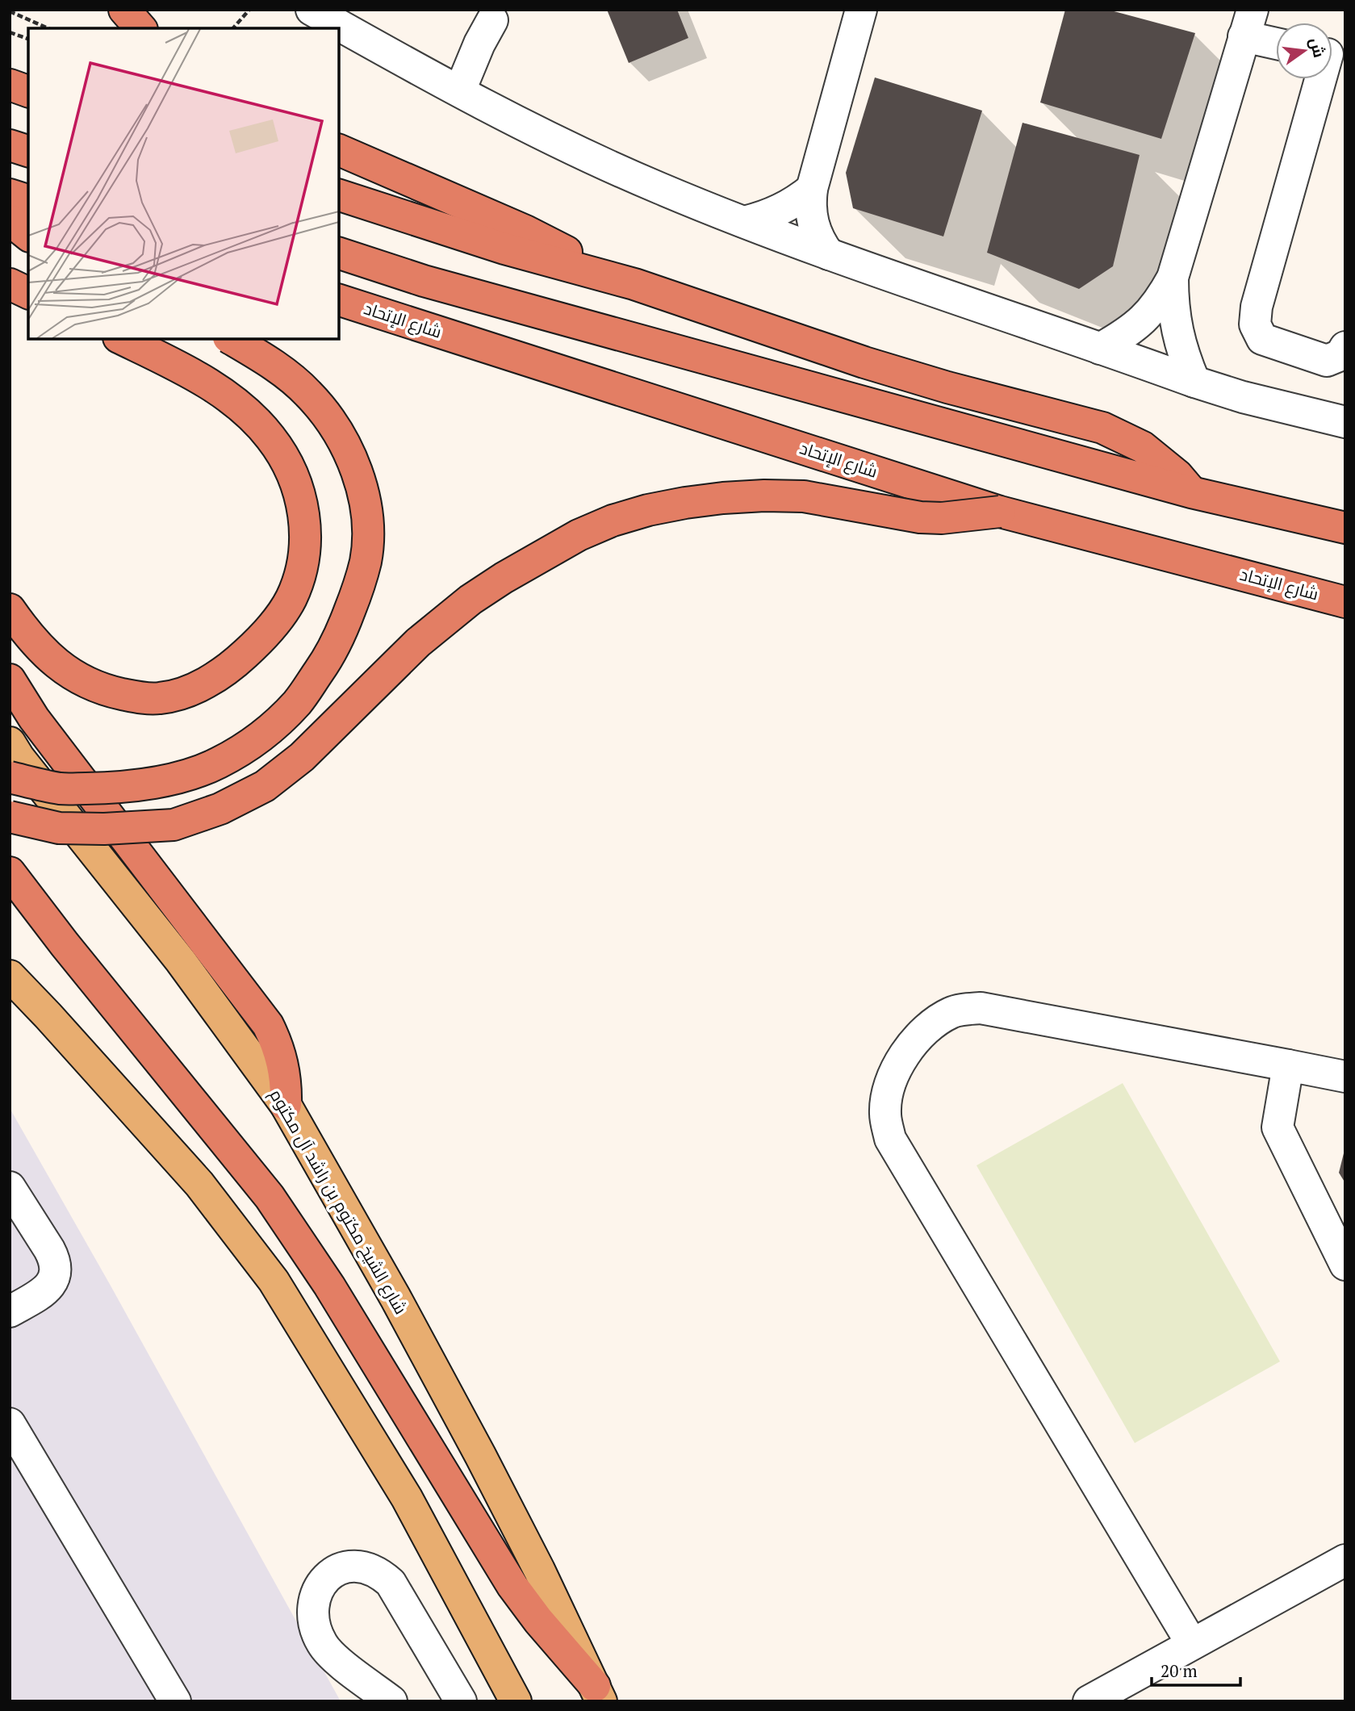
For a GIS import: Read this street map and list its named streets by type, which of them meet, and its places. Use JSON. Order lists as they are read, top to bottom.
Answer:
{
  "streets": {
    "highway": ["شارع الإتحاد"],
    "main road": ["شارع الشيخ مكتوم بن راشد آل مكتوم"]
  },
  "scale_bar": "20 m",
  "north": "right"
}
